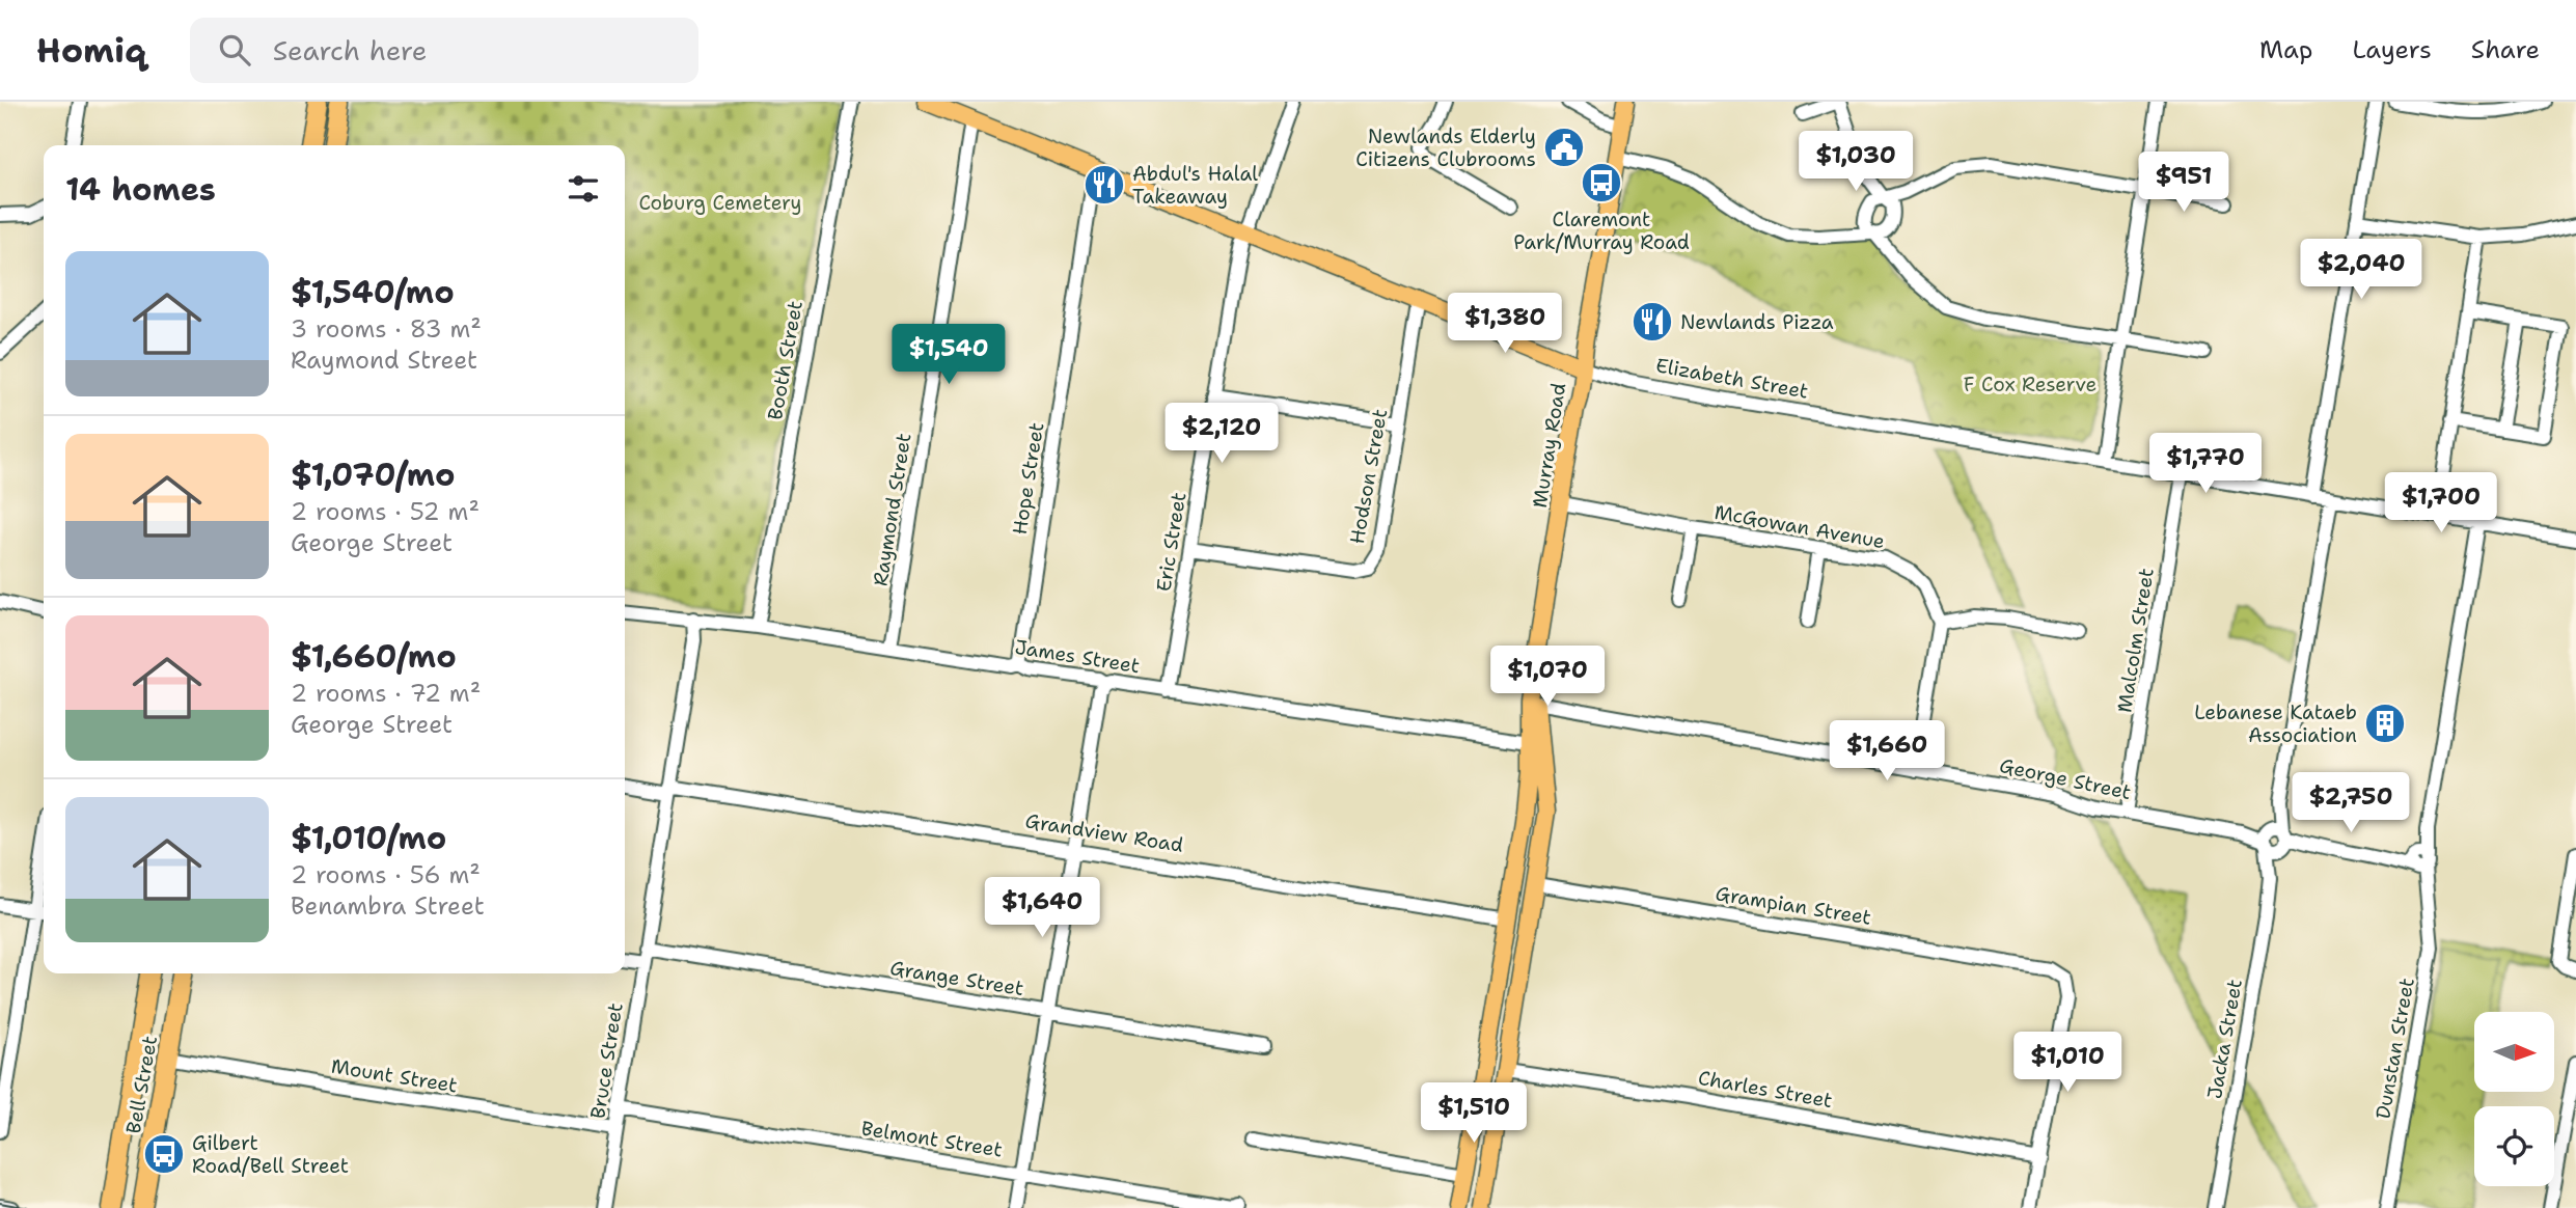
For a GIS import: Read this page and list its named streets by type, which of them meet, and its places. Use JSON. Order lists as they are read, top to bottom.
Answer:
{
  "streets": {
    "highway": ["Bell Street"],
    "main road": [
      "Elizabeth Street",
      "Murray Road",
      "Grandview Road",
      "Grampian Street",
      "Charles Street"
    ],
    "street": [
      "Booth Street",
      "Hodson Street",
      "Hope Street",
      "Raymond Street",
      "McGowan Avenue",
      "Eric Street",
      "Malcolm Street",
      "James Street",
      "George Street",
      "Grange Street",
      "Jacka Street",
      "Dunstan Street",
      "Bruce Street",
      "Mount Street",
      "Belmont Street"
    ]
  },
  "crossings": [
    ["Booth Street", "James Street"],
    ["Elizabeth Street", "Murray Road"],
    ["Elizabeth Street", "Hodson Street"],
    ["Elizabeth Street", "Hope Street"],
    ["Elizabeth Street", "Raymond Street"],
    ["Elizabeth Street", "Eric Street"],
    ["Elizabeth Street", "Malcolm Street"],
    ["Elizabeth Street", "Jacka Street"],
    ["Murray Road", "McGowan Avenue"],
    ["Murray Road", "James Street"],
    ["Murray Road", "George Street"],
    ["Murray Road", "Grandview Road"],
    ["Murray Road", "Grampian Street"],
    ["Murray Road", "Charles Street"],
    ["Hodson Street", "Eric Street"],
    ["Hope Street", "James Street"],
    ["Raymond Street", "James Street"],
    ["Eric Street", "James Street"],
    ["Malcolm Street", "George Street"],
    ["James Street", "Bruce Street"],
    ["George Street", "Jacka Street"],
    ["George Street", "Dunstan Street"],
    ["Grandview Road", "Bruce Street"],
    ["Grampian Street", "Charles Street"],
    ["Grange Street", "Bruce Street"],
    ["Bruce Street", "Mount Street"],
    ["Bruce Street", "Belmont Street"],
    ["Mount Street", "Bell Street"]
  ],
  "parks": ["Coburg Cemetery", "F Cox Reserve"],
  "places": {
    "public building": ["Newlands Elderly Citizens Clubrooms"],
    "bus stop": ["Claremont Park/Murray Road", "Gilbert Road/Bell Street"],
    "restaurant": ["Abdul's Halal Takeaway", "Newlands Pizza"],
    "building": ["Lebanese Kataeb Association"]
  },
  "north": "right",
  "page": {
    "header": "Homiq",
    "search": "Search here",
    "nav": ["Map", "Layers", "Share"],
    "price": [
      "$1,030",
      "$951",
      "$2,040",
      "$1,380",
      "$1,540",
      "$2,120",
      "$1,770",
      "$1,700",
      "$1,070",
      "$1,660",
      "$2,750",
      "$1,640",
      "$1,010",
      "$1,510"
    ],
    "heading": "14 homes",
    "list": [
      {
        "name": "$1,540/mo",
        "note": "3 rooms · 83 m² · Raymond Street"
      },
      {
        "name": "$1,070/mo",
        "note": "2 rooms · 52 m² · George Street"
      },
      {
        "name": "$1,660/mo",
        "note": "2 rooms · 72 m² · George Street"
      },
      {
        "name": "$1,010/mo",
        "note": "2 rooms · 56 m² · Benambra Street"
      }
    ]
  }
}
